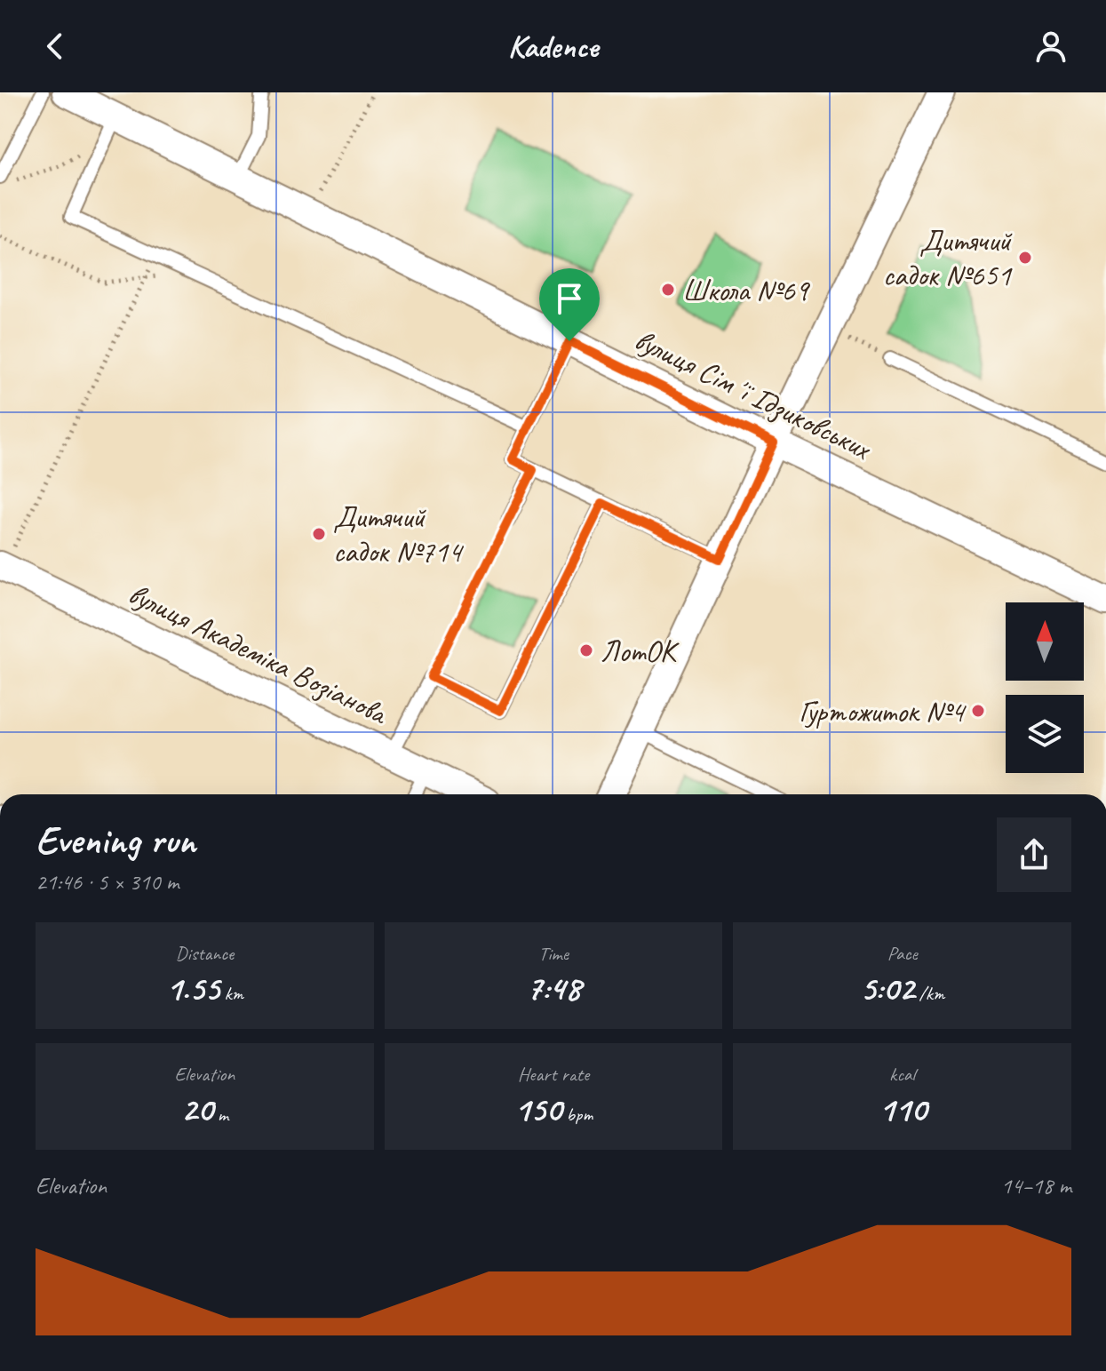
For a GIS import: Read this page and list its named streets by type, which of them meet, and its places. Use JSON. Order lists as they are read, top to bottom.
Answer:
{
  "streets": {
    "street": ["вулиця Сімʼї Ідзиковських", "вулиця Академіка Возіанова"]
  },
  "places": [
    "Дитячий садок №651",
    "Школа №69",
    "Дитячий садок №714",
    "ЛотОК",
    "Гуртожиток №4"
  ],
  "north": "top",
  "page": {
    "header": "Kadence",
    "heading": ["Evening run", "21:46 · 5 × 310 m"],
    "stats": [
      ["Distance", "1.55 km"],
      ["Time", "7:48"],
      ["Pace", "5:02 /km"],
      ["Elevation", "20 m"],
      ["Heart rate", "150 bpm"],
      ["kcal", "110"]
    ],
    "chart": ["Elevation", "14–18 m"]
  }
}
